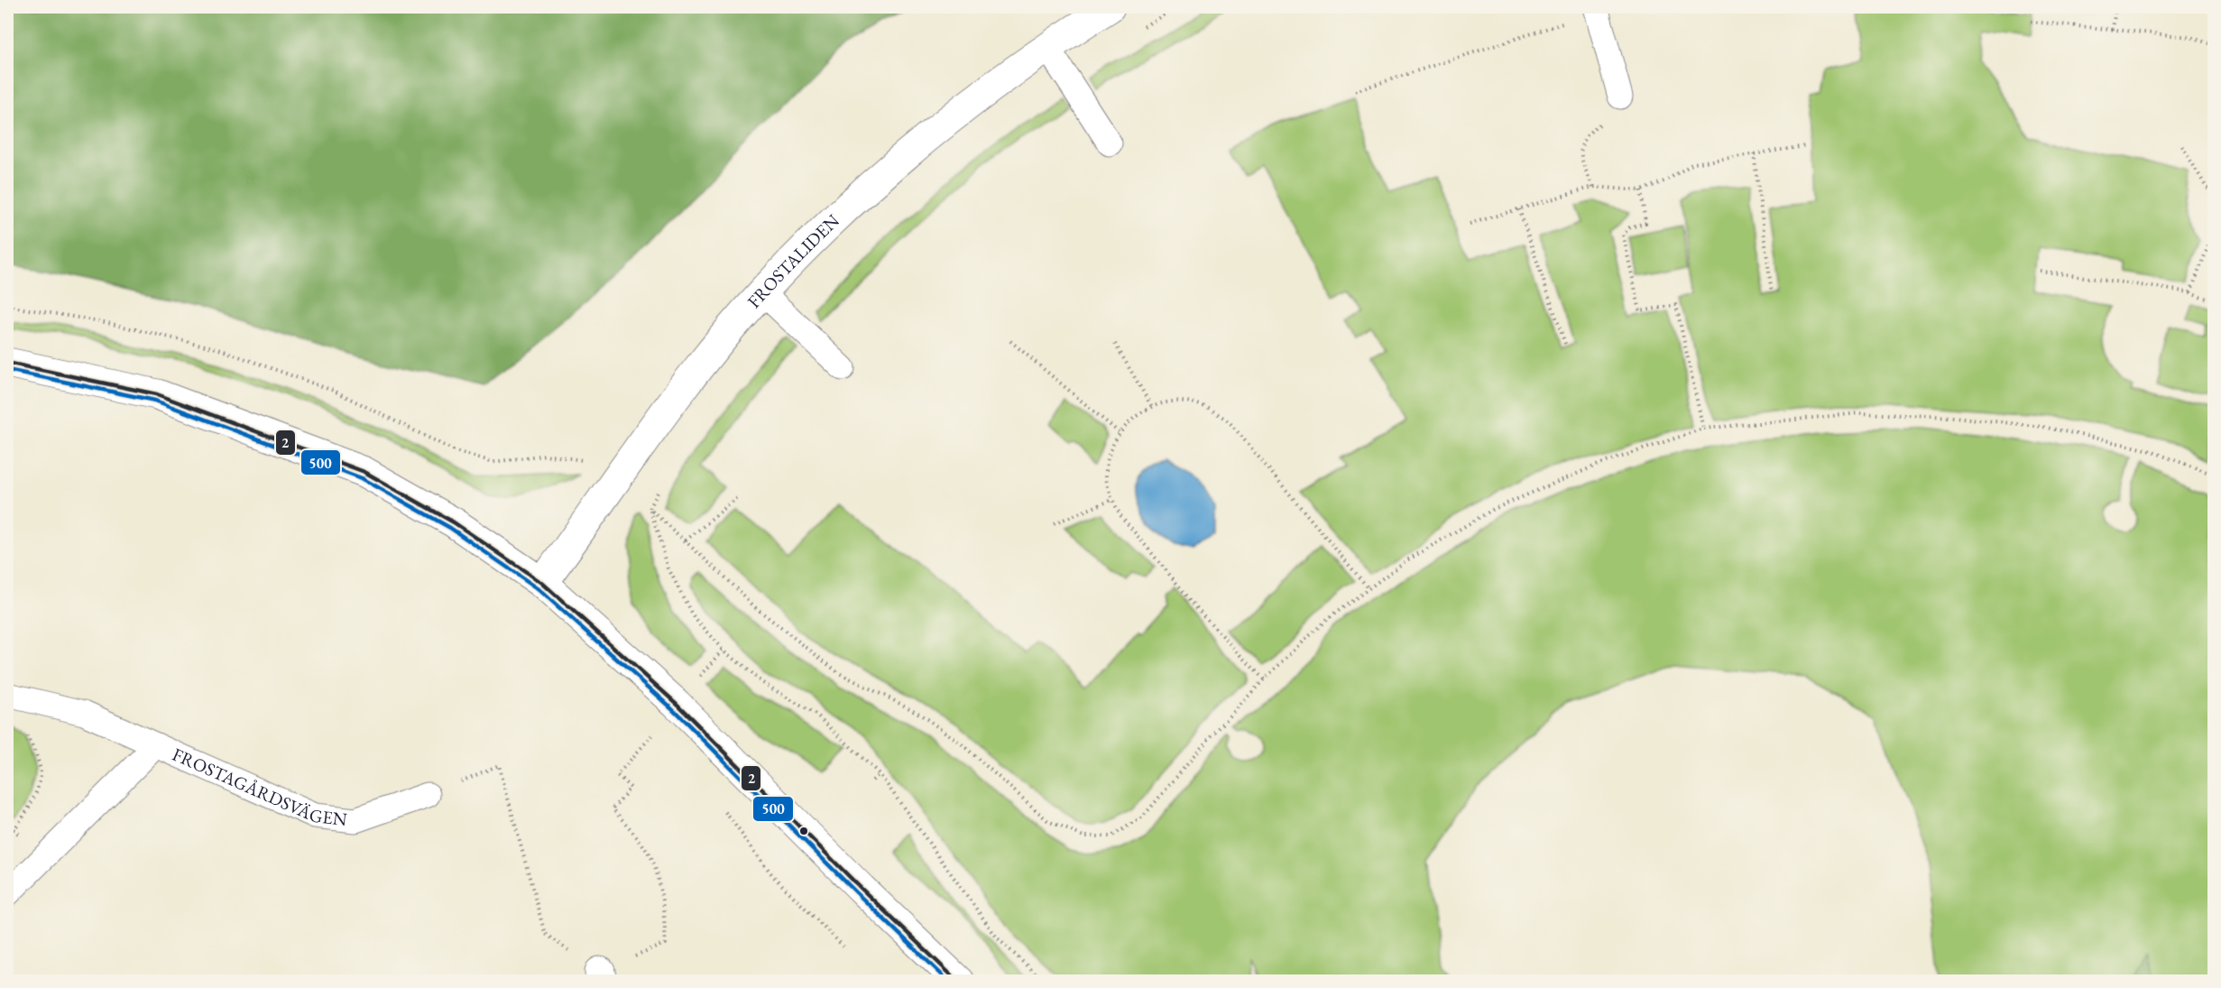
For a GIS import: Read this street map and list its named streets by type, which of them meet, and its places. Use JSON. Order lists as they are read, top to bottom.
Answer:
{
  "streets": {
    "main road": ["FROSTALIDEN"],
    "lane": ["FROSTAGÅRDSVÄGEN"]
  },
  "lines": ["transit line 2", "transit line 500"]
}
